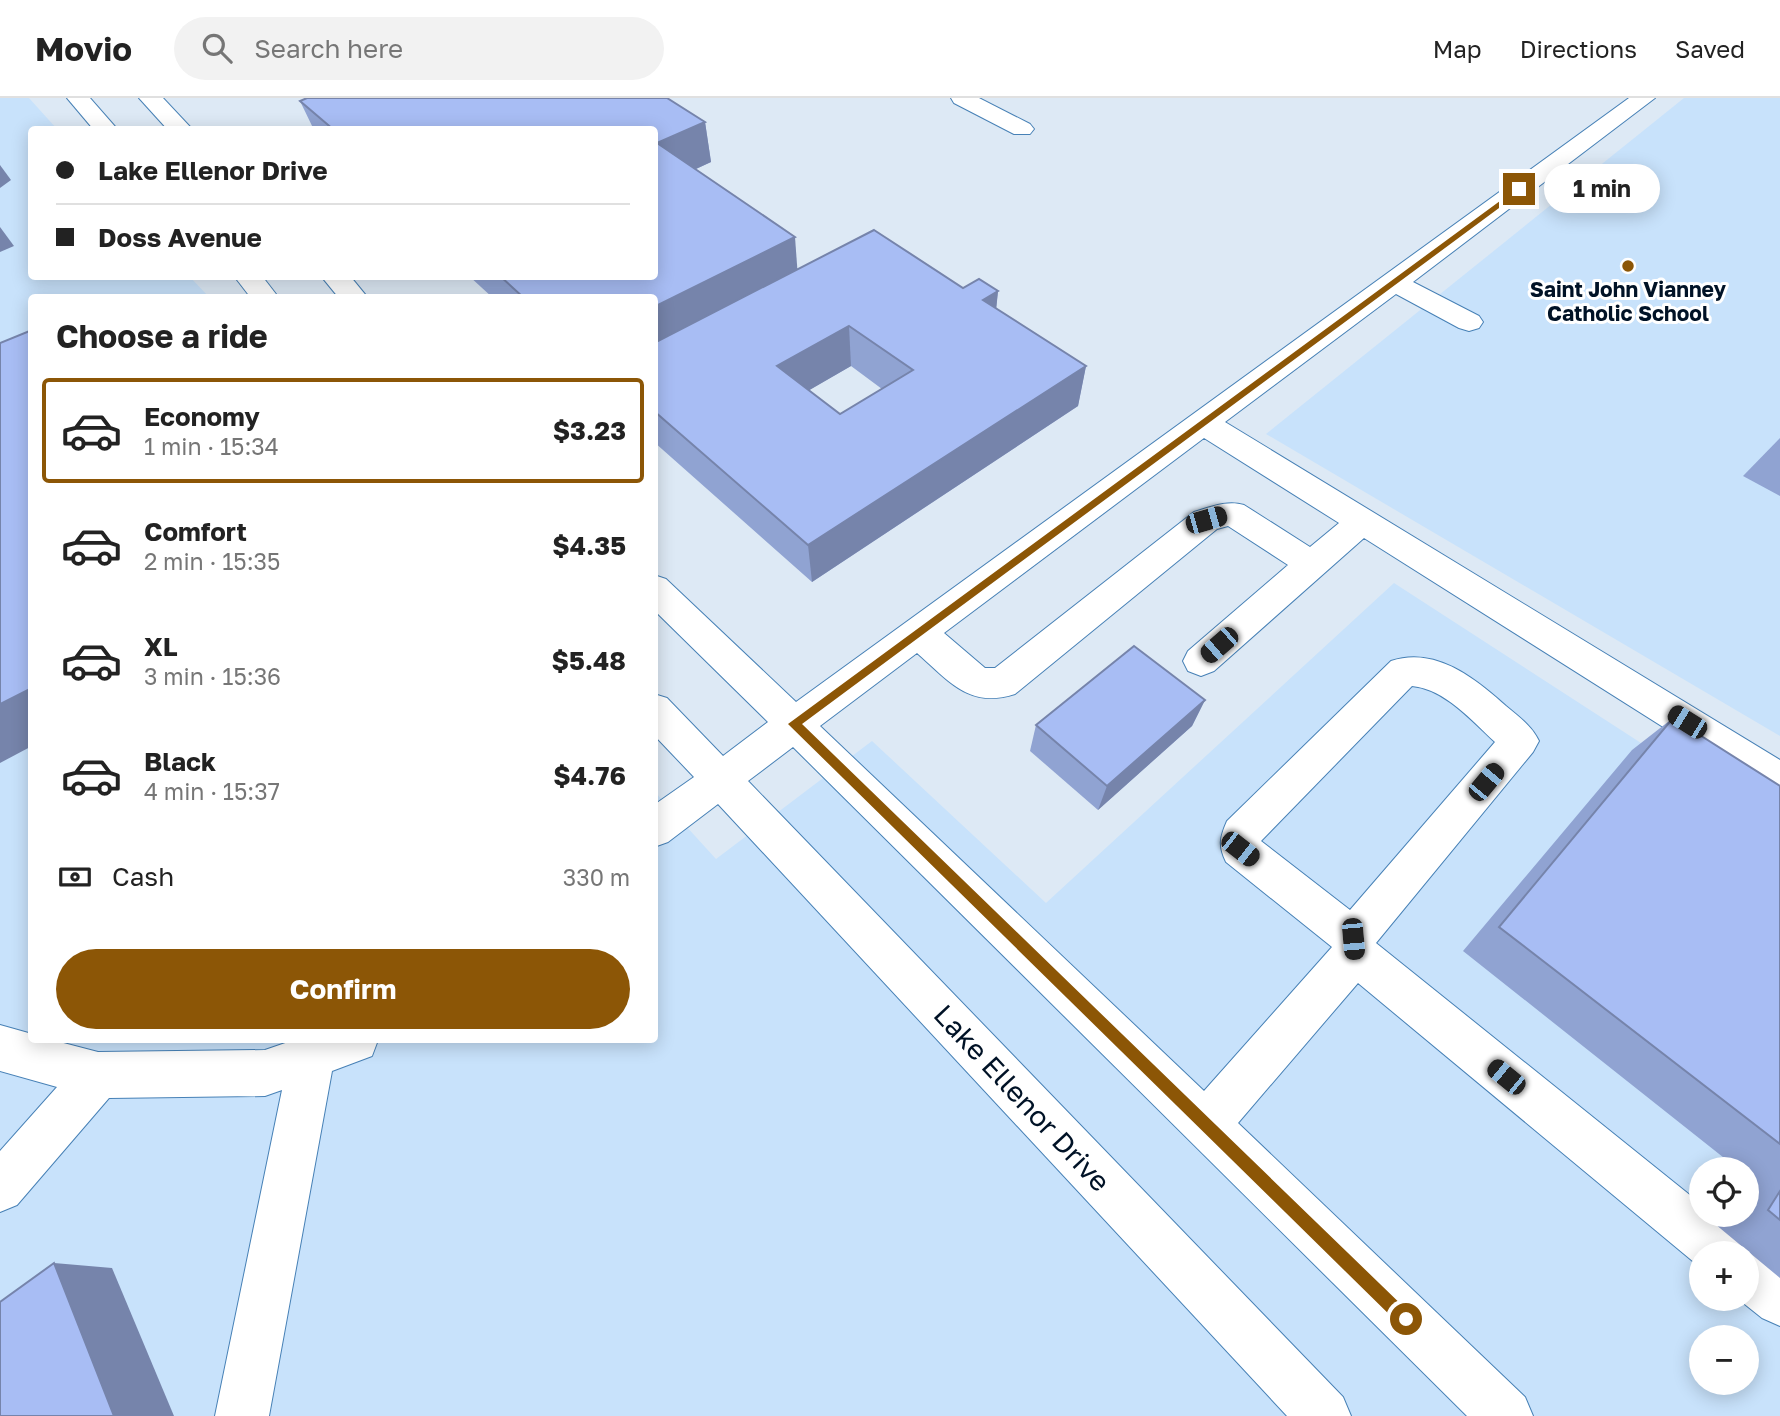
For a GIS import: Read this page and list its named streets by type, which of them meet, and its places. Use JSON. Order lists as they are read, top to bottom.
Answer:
{
  "streets": {
    "street": ["Lake Ellenor Drive"]
  },
  "places": ["Saint John Vianney Catholic School"],
  "page": {
    "header": "Movio",
    "search": "Search here",
    "nav": ["Map", "Directions", "Saved"],
    "banner": ["Lake Ellenor Drive", "Doss Avenue"],
    "bubble": "1 min",
    "heading": "Choose a ride",
    "list": [
      {
        "name": "Economy",
        "note": "1 min · 15:34",
        "value": "$3.23"
      },
      {
        "name": "Comfort",
        "note": "2 min · 15:35",
        "value": "$4.35"
      },
      {
        "name": "XL",
        "note": "3 min · 15:36",
        "value": "$5.48"
      },
      {
        "name": "Black",
        "note": "4 min · 15:37",
        "value": "$4.76"
      }
    ],
    "pay": ["Cash", "330 m"],
    "buttons": "Confirm",
    "map_buttons": ["+", "−"]
  }
}
